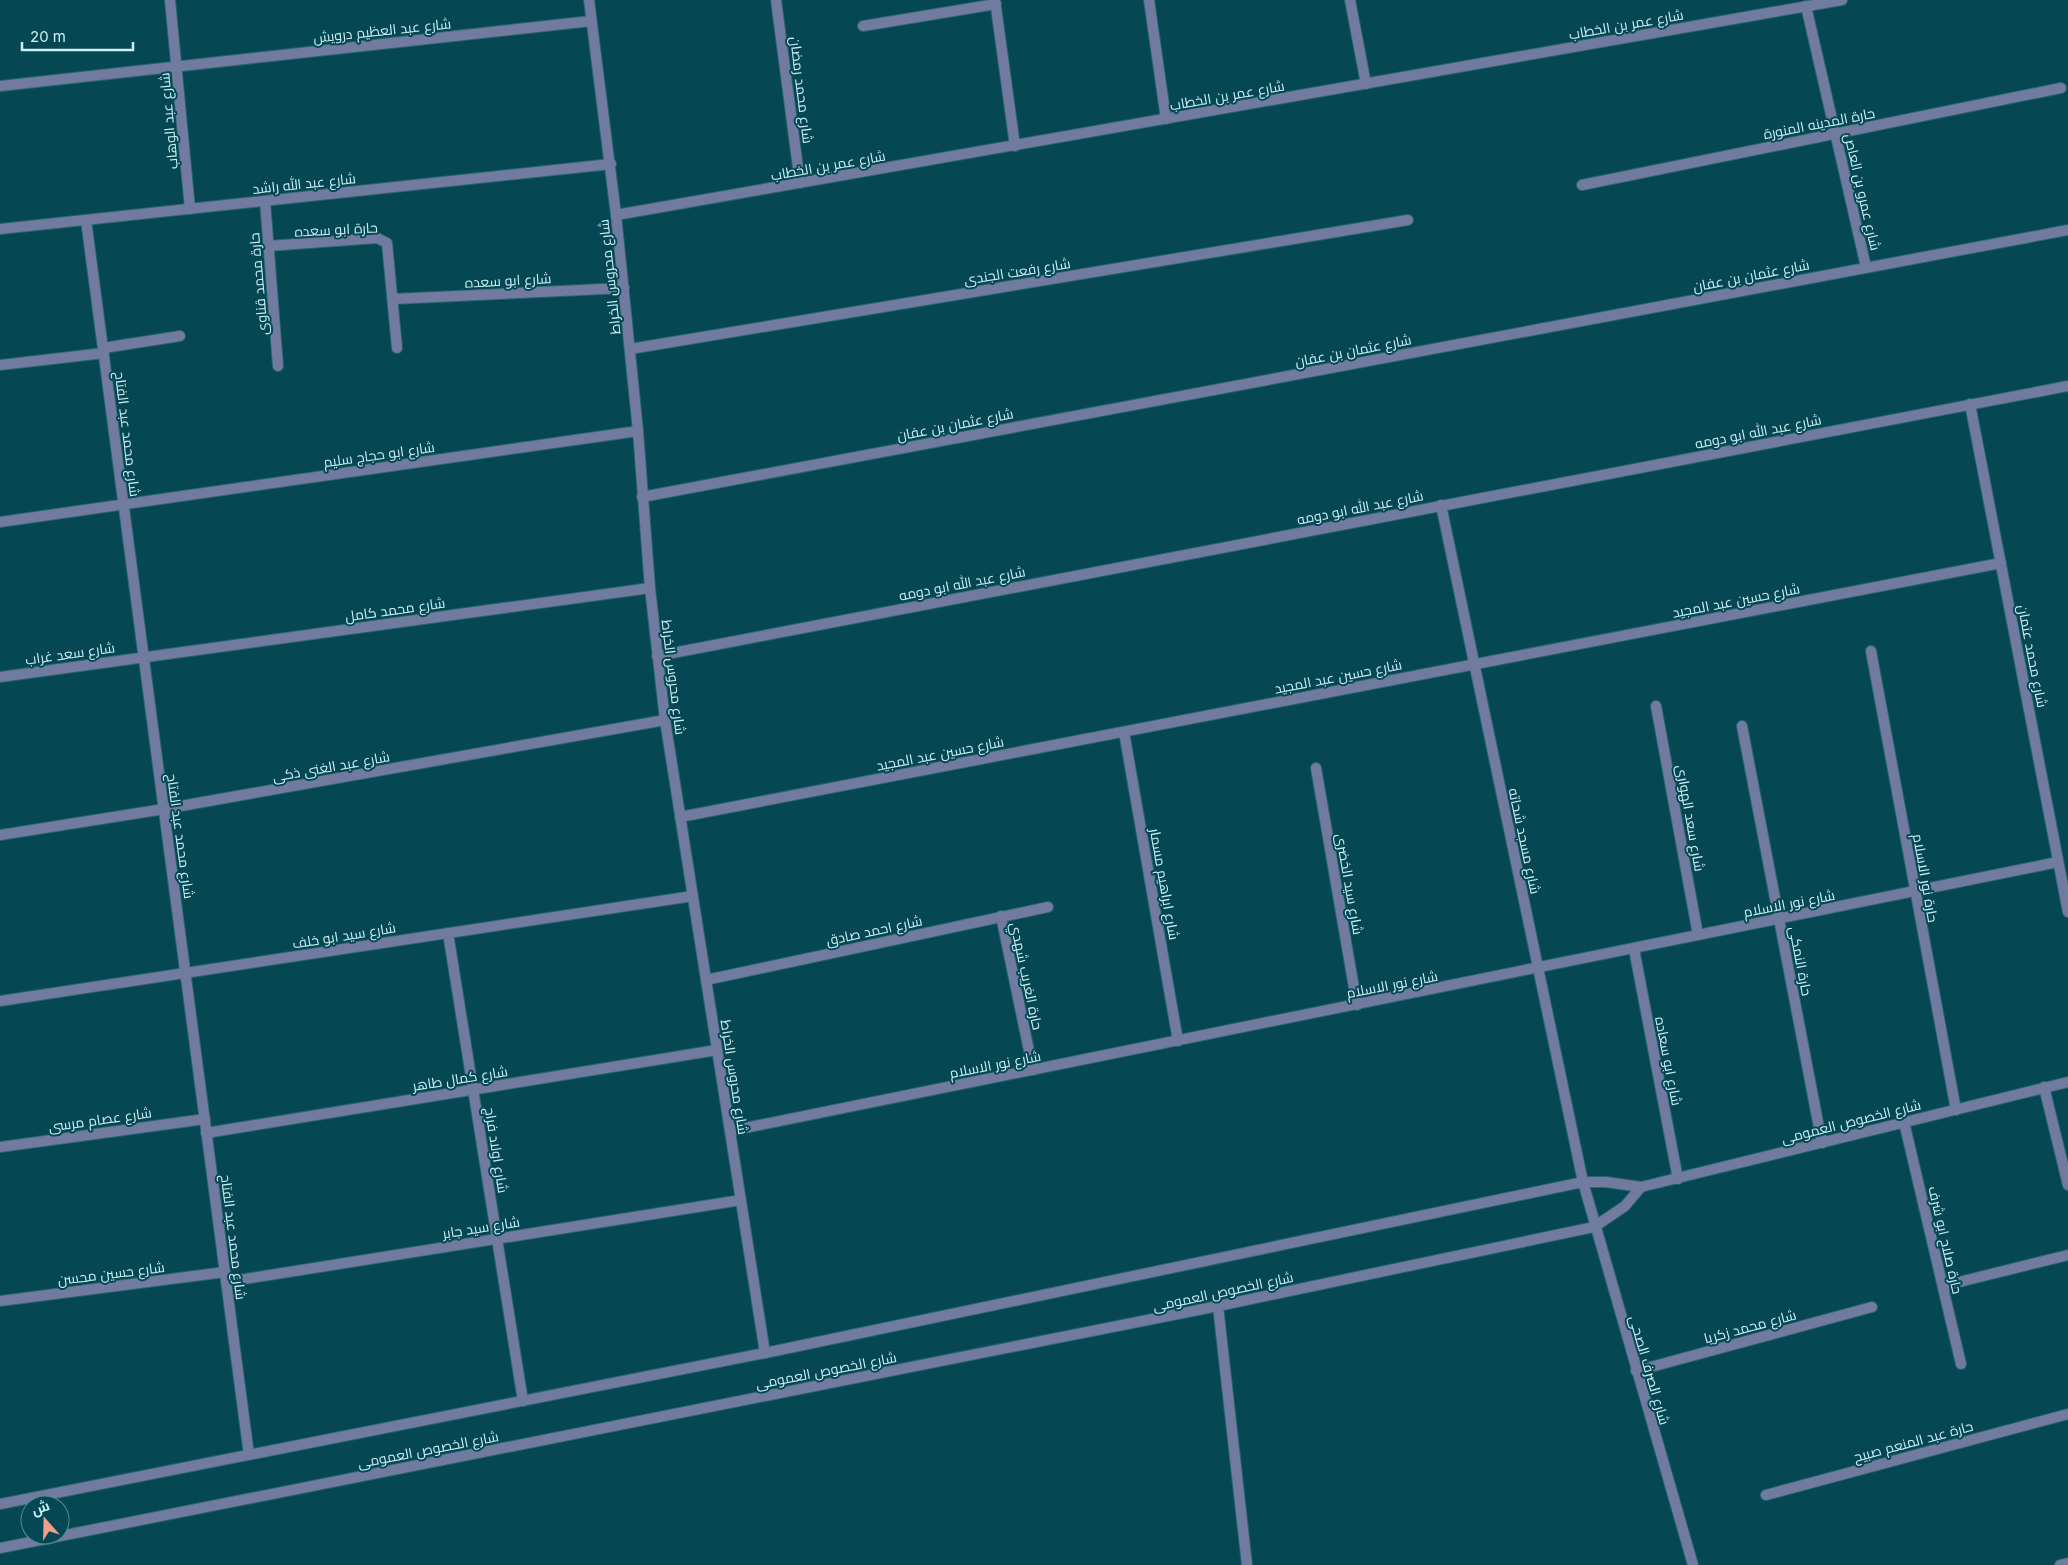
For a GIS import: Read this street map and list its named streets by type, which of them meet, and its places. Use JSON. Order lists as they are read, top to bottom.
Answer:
{
  "streets": {
    "street": [
      "شارع عمر بن الخطاب",
      "شارع عبد العظيم درويش",
      "شارع محمد رمضان",
      "شارع عبد الوهاب",
      "حارة المدينه المنورة",
      "شارع عبد الله راشد",
      "شارع عمرو بن العاص",
      "حارة ابو سعده",
      "شارع رفعت الجندى",
      "شارع عثمان بن عفان",
      "شارع محروس الخراط",
      "شارع ابو سعده",
      "حارة محمد قناوى",
      "شارع عبد الله ابو دومه",
      "شارع محمد عبد الفتاح",
      "شارع ابو حجاج سليم",
      "شارع حسين عبد المجيد",
      "شارع محمد كامل",
      "شارع سعد غراب",
      "شارع محمد عتمان",
      "شارع عبد الغنى ذكى",
      "شارع سعد الهوارى",
      "شارع مسجد شحاته",
      "حارة نور الاسلام",
      "شارع ابراهيم مسمار",
      "شارع سيد الخضرى",
      "شارع نور الاسلام",
      "شارع احمد صادق",
      "شارع سيد ابو خلف",
      "حارة النمكى",
      "حارة الغريب شهدي",
      "شارع ابو سعاده",
      "شارع كمال طاهر",
      "شارع عصام مرسى",
      "شارع الخصوص العمومى",
      "شارع اولاد فراج",
      "شارع سيد جابر",
      "حارة صلاح ابو شرف",
      "شارع حسين محسن",
      "شارع محمد زكريا",
      "شارع الصرف الصحى",
      "حارة عبد المنعم صبيح"
    ]
  },
  "crossings": [
    ["شارع عمر بن الخطاب", "شارع محمد رمضان"],
    ["شارع عمر بن الخطاب", "شارع عمرو بن العاص"],
    ["شارع عمر بن الخطاب", "شارع محروس الخراط"],
    ["شارع عبد العظيم درويش", "شارع عبد الوهاب"],
    ["شارع عبد العظيم درويش", "شارع محروس الخراط"],
    ["شارع عبد الوهاب", "شارع عبد الله راشد"],
    ["حارة المدينه المنورة", "شارع عمرو بن العاص"],
    ["شارع عبد الله راشد", "شارع محروس الخراط"],
    ["شارع عبد الله راشد", "حارة محمد قناوى"],
    ["شارع عبد الله راشد", "شارع محمد عبد الفتاح"],
    ["شارع عمرو بن العاص", "شارع عثمان بن عفان"],
    ["حارة ابو سعده", "شارع ابو سعده"],
    ["حارة ابو سعده", "حارة محمد قناوى"],
    ["شارع رفعت الجندى", "شارع محروس الخراط"],
    ["شارع عثمان بن عفان", "شارع محروس الخراط"],
    ["شارع محروس الخراط", "شارع ابو سعده"],
    ["شارع محروس الخراط", "شارع عبد الله ابو دومه"],
    ["شارع محروس الخراط", "شارع ابو حجاج سليم"],
    ["شارع محروس الخراط", "شارع حسين عبد المجيد"],
    ["شارع محروس الخراط", "شارع محمد كامل"],
    ["شارع محروس الخراط", "شارع عبد الغنى ذكى"],
    ["شارع محروس الخراط", "شارع نور الاسلام"],
    ["شارع محروس الخراط", "شارع احمد صادق"],
    ["شارع محروس الخراط", "شارع سيد ابو خلف"],
    ["شارع محروس الخراط", "شارع كمال طاهر"],
    ["شارع محروس الخراط", "شارع الخصوص العمومى"],
    ["شارع محروس الخراط", "شارع سيد جابر"],
    ["شارع عبد الله ابو دومه", "شارع محمد عتمان"],
    ["شارع عبد الله ابو دومه", "شارع مسجد شحاته"],
    ["شارع محمد عبد الفتاح", "شارع ابو حجاج سليم"],
    ["شارع محمد عبد الفتاح", "شارع محمد كامل"],
    ["شارع محمد عبد الفتاح", "شارع سعد غراب"],
    ["شارع محمد عبد الفتاح", "شارع عبد الغنى ذكى"],
    ["شارع محمد عبد الفتاح", "شارع سيد ابو خلف"],
    ["شارع محمد عبد الفتاح", "شارع كمال طاهر"],
    ["شارع محمد عبد الفتاح", "شارع عصام مرسى"],
    ["شارع محمد عبد الفتاح", "شارع الخصوص العمومى"],
    ["شارع محمد عبد الفتاح", "شارع سيد جابر"],
    ["شارع محمد عبد الفتاح", "شارع حسين محسن"],
    ["شارع حسين عبد المجيد", "شارع محمد عتمان"],
    ["شارع حسين عبد المجيد", "شارع مسجد شحاته"],
    ["شارع حسين عبد المجيد", "شارع ابراهيم مسمار"],
    ["شارع محمد كامل", "شارع سعد غراب"],
    ["شارع محمد عتمان", "شارع نور الاسلام"],
    ["شارع سعد الهوارى", "شارع نور الاسلام"],
    ["شارع مسجد شحاته", "شارع نور الاسلام"],
    ["شارع مسجد شحاته", "شارع الخصوص العمومى"],
    ["شارع مسجد شحاته", "شارع الصرف الصحى"],
    ["حارة نور الاسلام", "شارع نور الاسلام"],
    ["حارة نور الاسلام", "شارع الخصوص العمومى"],
    ["شارع ابراهيم مسمار", "شارع نور الاسلام"],
    ["شارع سيد الخضرى", "شارع نور الاسلام"],
    ["شارع نور الاسلام", "حارة النمكى"],
    ["شارع نور الاسلام", "حارة الغريب شهدي"],
    ["شارع نور الاسلام", "شارع ابو سعاده"],
    ["شارع احمد صادق", "حارة الغريب شهدي"],
    ["شارع سيد ابو خلف", "شارع اولاد فراج"],
    ["حارة النمكى", "شارع الخصوص العمومى"],
    ["شارع ابو سعاده", "شارع الخصوص العمومى"],
    ["شارع كمال طاهر", "شارع اولاد فراج"],
    ["شارع الخصوص العمومى", "شارع اولاد فراج"],
    ["شارع الخصوص العمومى", "حارة صلاح ابو شرف"],
    ["شارع الخصوص العمومى", "شارع الصرف الصحى"],
    ["شارع اولاد فراج", "شارع سيد جابر"],
    ["شارع سيد جابر", "شارع حسين محسن"],
    ["شارع محمد زكريا", "شارع الصرف الصحى"]
  ],
  "scale_bar": "20 m",
  "north": "top"
}
